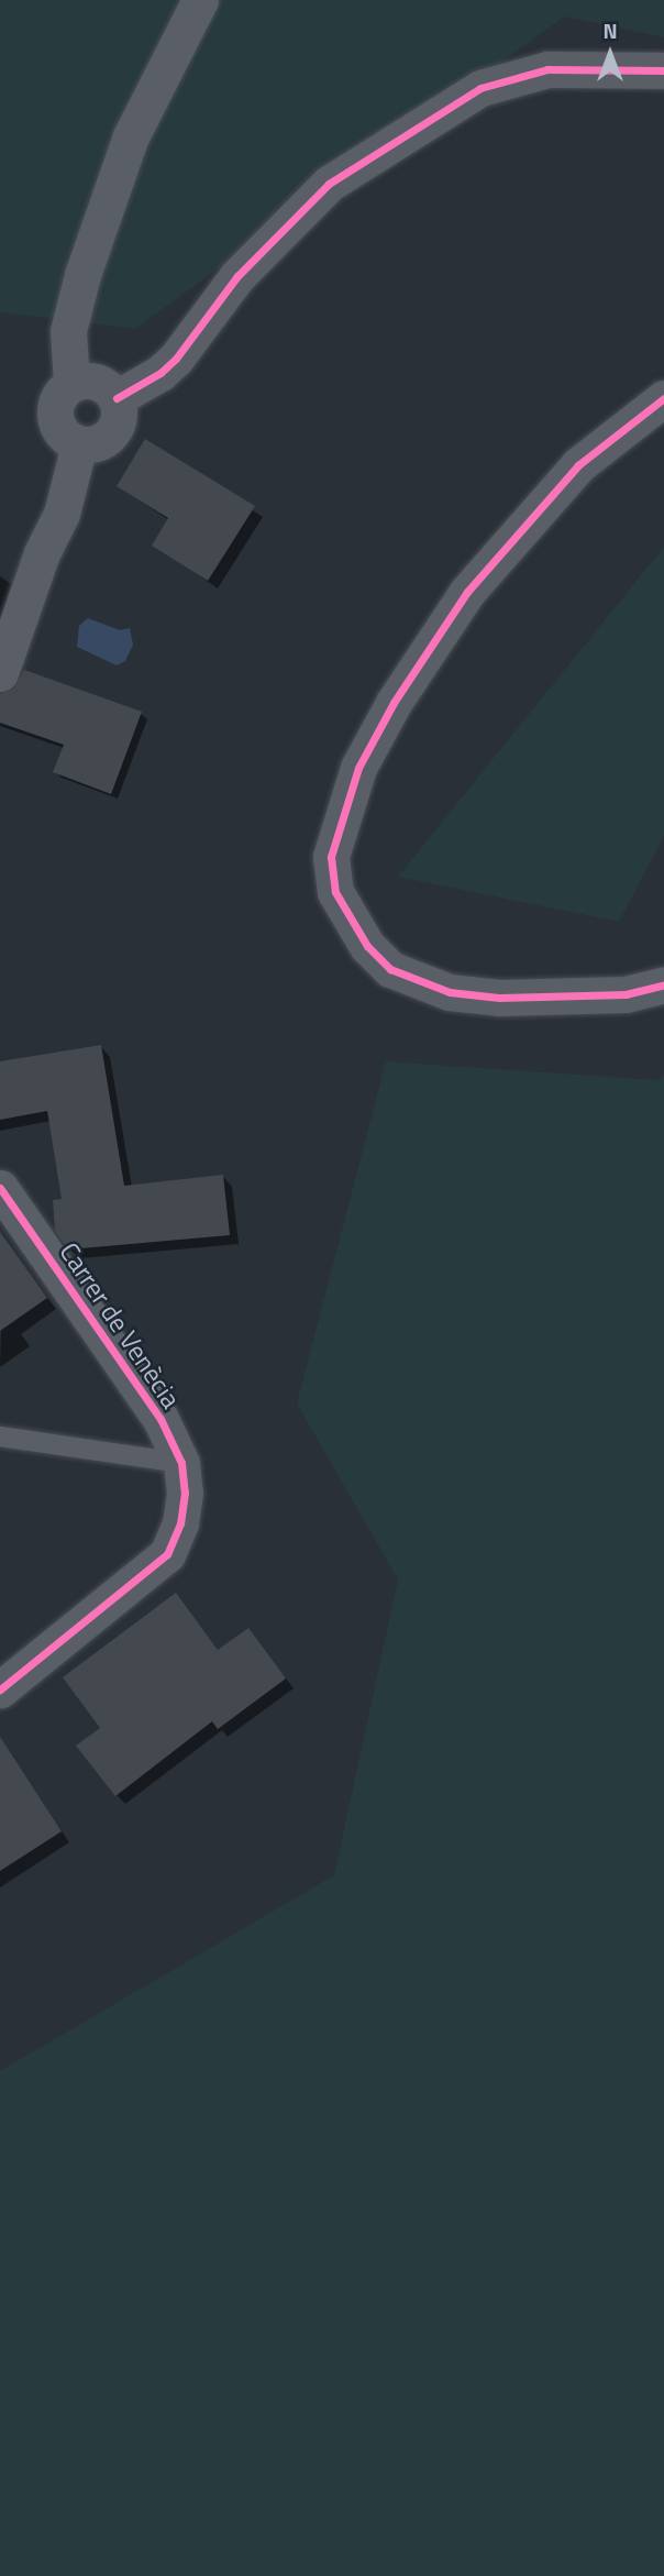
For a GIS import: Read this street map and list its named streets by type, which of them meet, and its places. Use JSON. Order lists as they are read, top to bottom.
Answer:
{
  "streets": {
    "street": ["Carrer de Venècia"]
  },
  "north": "top"
}
